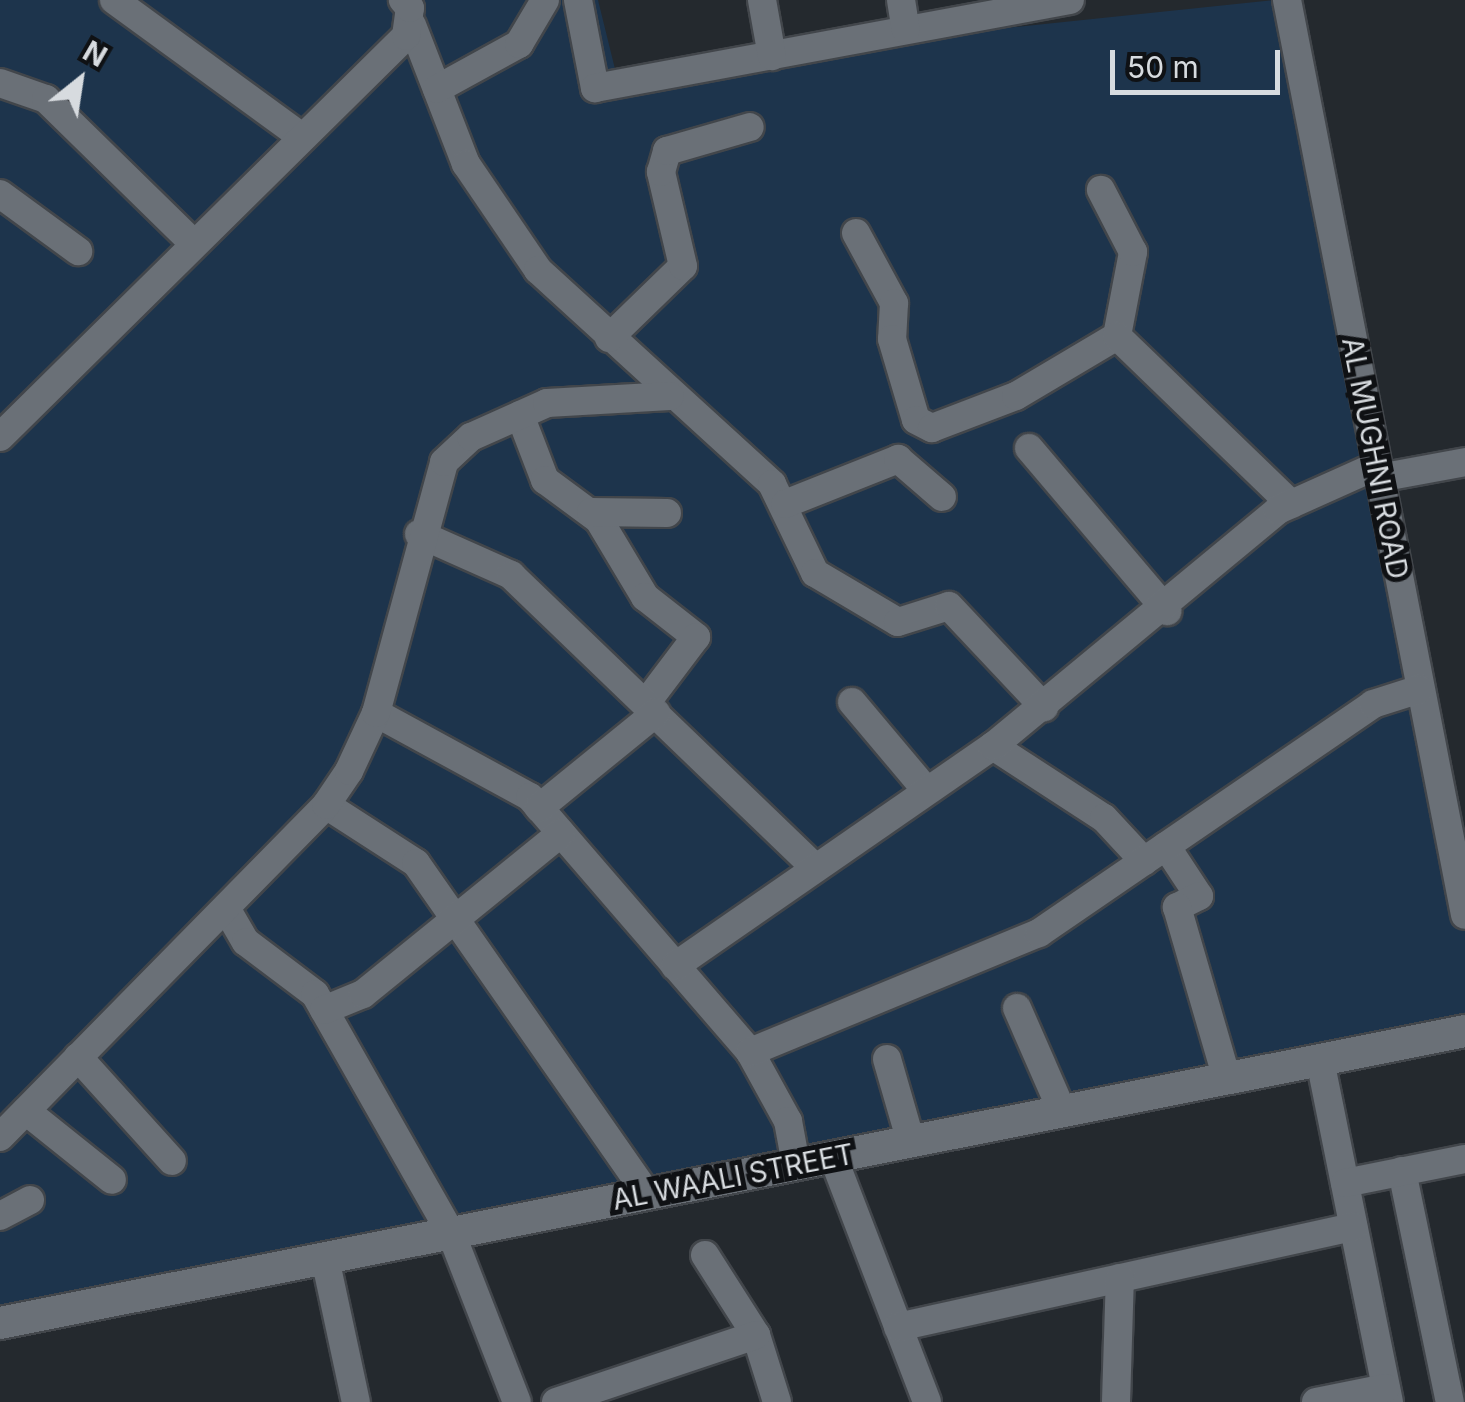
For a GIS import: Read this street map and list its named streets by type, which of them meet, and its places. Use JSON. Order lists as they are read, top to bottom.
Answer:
{
  "streets": {
    "street": ["AL MUGHNI ROAD", "AL WAALI STREET"]
  },
  "scale_bar": "50 m",
  "north": "top right"
}
